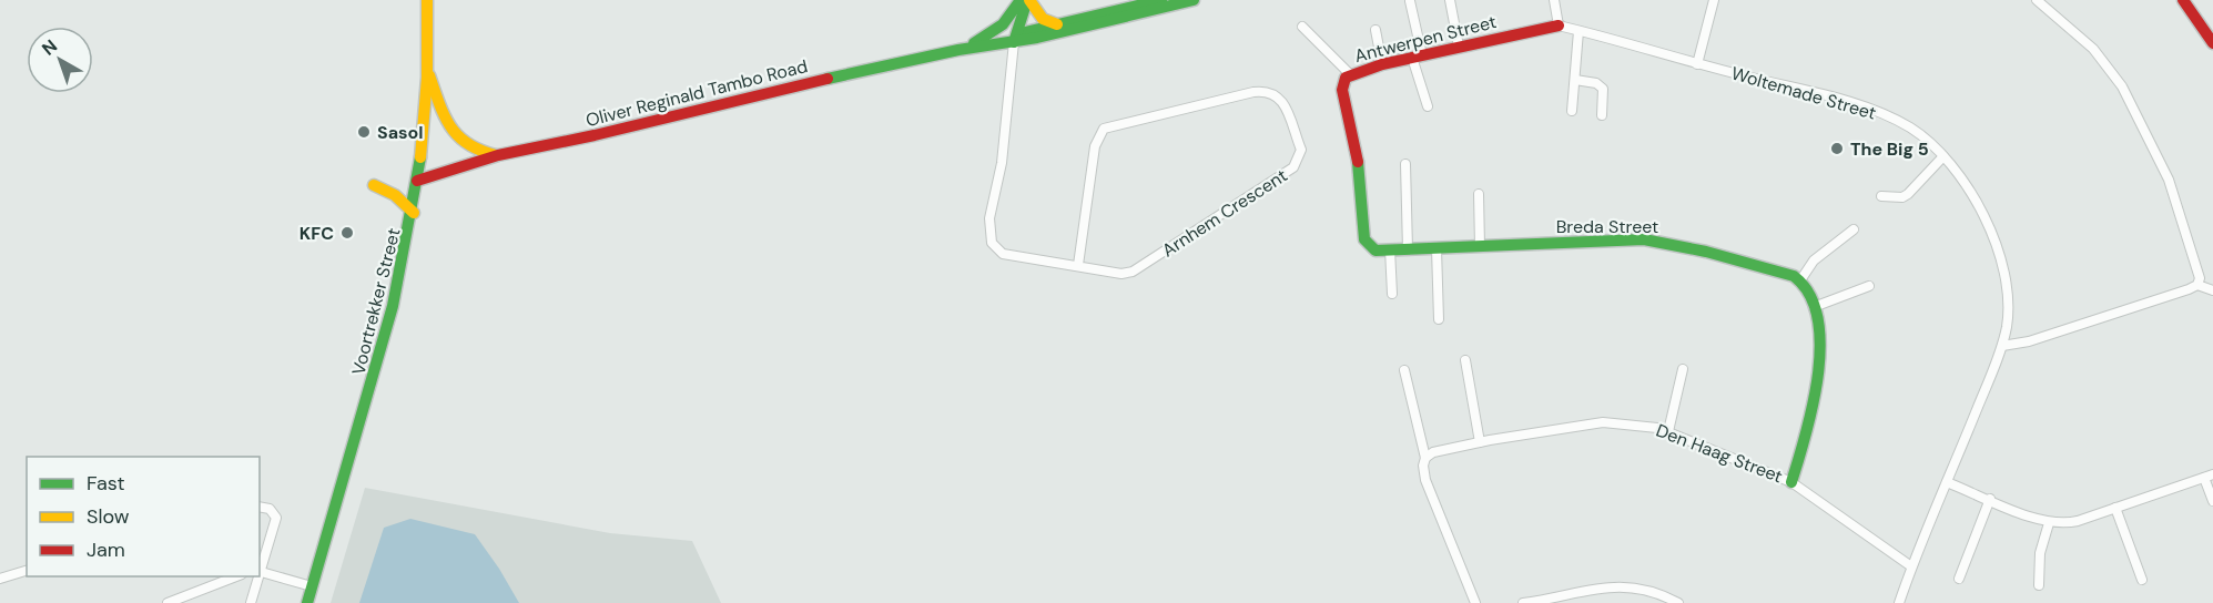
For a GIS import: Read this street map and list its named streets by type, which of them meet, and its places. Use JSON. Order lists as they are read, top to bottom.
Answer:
{
  "streets": {
    "main road": [
      "Antwerpen Street",
      "Oliver Reginald Tambo Road",
      "Breda Street",
      "Voortrekker Street"
    ],
    "street": ["Woltemade Street", "Arnhem Crescent", "Den Haag Street"]
  },
  "crossings": [
    ["Antwerpen Street", "Woltemade Street"],
    ["Antwerpen Street", "Breda Street"],
    ["Oliver Reginald Tambo Road", "Arnhem Crescent"],
    ["Oliver Reginald Tambo Road", "Voortrekker Street"],
    ["Woltemade Street", "Den Haag Street"]
  ],
  "places": ["Sasol", "The Big 5", "KFC"],
  "legend": ["Fast", "Slow", "Jam"],
  "north": "top left"
}
